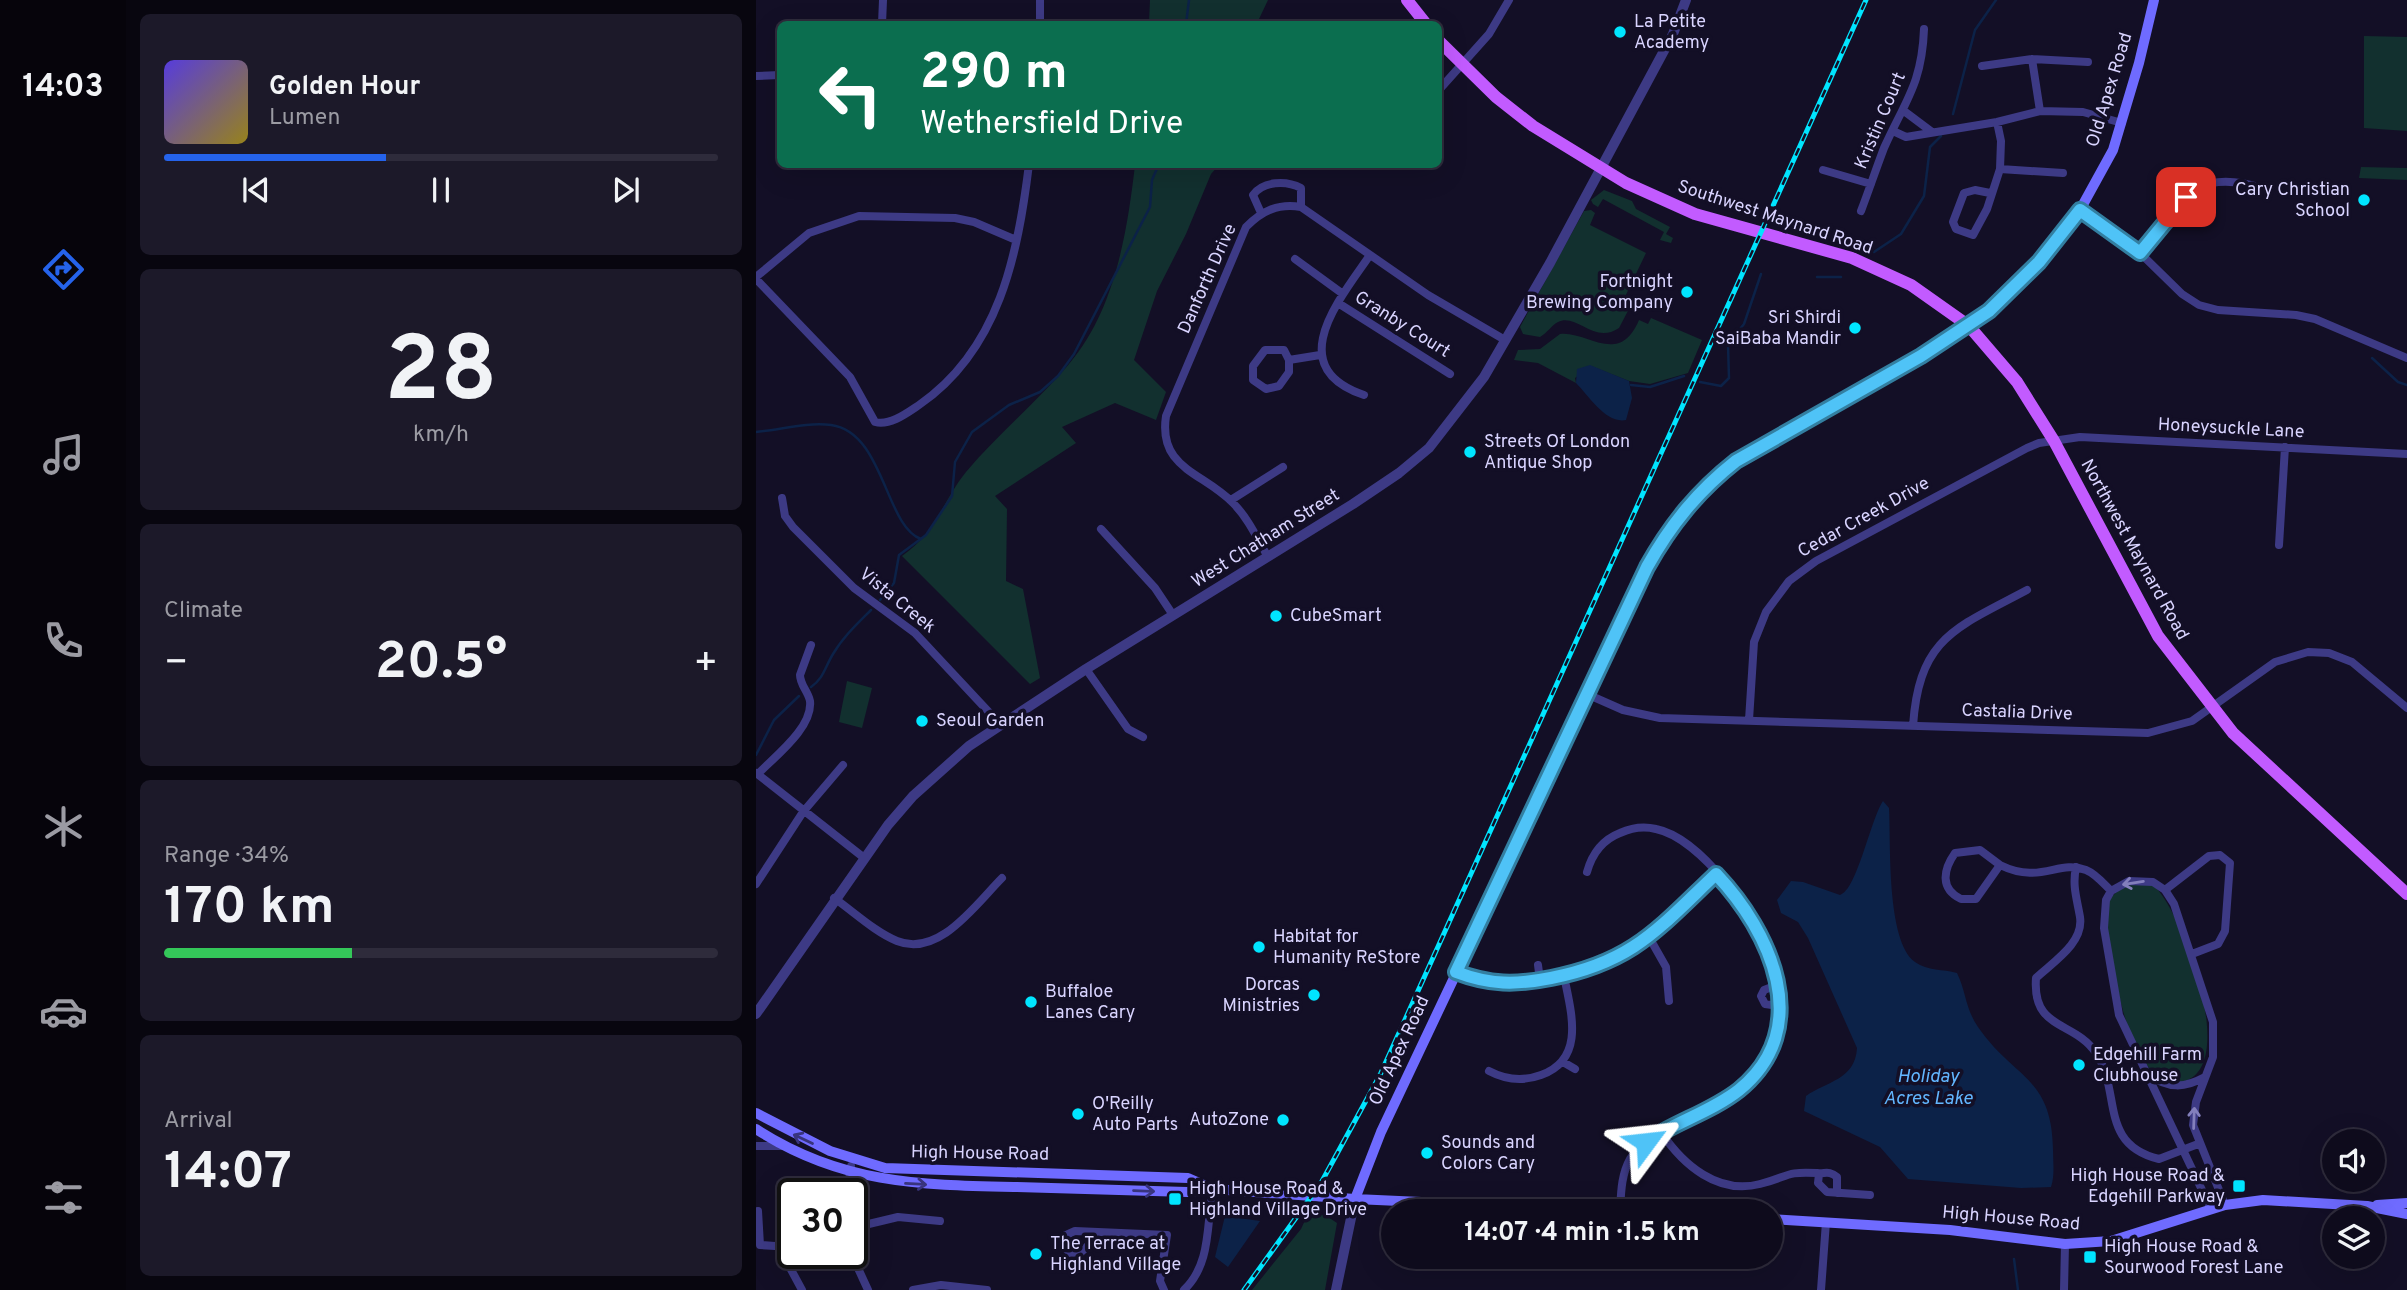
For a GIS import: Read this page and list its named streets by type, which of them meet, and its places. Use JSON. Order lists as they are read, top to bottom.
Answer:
{
  "streets": {
    "main road": [
      "Old Apex Road",
      "Southwest Maynard Road",
      "Northwest Maynard Road",
      "High House Road"
    ],
    "street": [
      "Kristin Court",
      "Danforth Drive",
      "Granby Court",
      "Honeysuckle Lane",
      "Cedar Creek Drive",
      "West Chatham Street",
      "Vista Creek",
      "Castalia Drive"
    ]
  },
  "crossings": [
    ["Old Apex Road", "Southwest Maynard Road"],
    ["Old Apex Road", "Northwest Maynard Road"],
    ["Old Apex Road", "Castalia Drive"],
    ["Old Apex Road", "High House Road"],
    ["Southwest Maynard Road", "West Chatham Street"],
    ["Southwest Maynard Road", "Northwest Maynard Road"],
    ["Danforth Drive", "West Chatham Street"],
    ["Honeysuckle Lane", "Cedar Creek Drive"],
    ["Honeysuckle Lane", "Northwest Maynard Road"],
    ["Cedar Creek Drive", "Northwest Maynard Road"],
    ["Cedar Creek Drive", "Castalia Drive"],
    ["West Chatham Street", "Vista Creek"],
    ["Northwest Maynard Road", "Castalia Drive"]
  ],
  "water": ["Holiday Acres Lake"],
  "places": {
    "other": [
      "La Petite Academy",
      "Cary Christian School",
      "Fortnight Brewing Company",
      "Sri Shirdi SaiBaba Mandir",
      "Streets Of London Antique Shop",
      "CubeSmart",
      "Seoul Garden",
      "Habitat for Humanity ReStore",
      "Dorcas Ministries",
      "Buffaloe Lanes Cary",
      "Edgehill Farm Clubhouse",
      "O'Reilly Auto Parts",
      "AutoZone",
      "Sounds and Colors Cary",
      "The Terrace at Highland Village"
    ],
    "transit": ["High House Road & Edgehill Parkway", "High House Road & Highland Village Drive", "High House Road & Sourwood Forest Lane"]
  },
  "page": {
    "tabs": "14:03",
    "turn": ["290 m", "Wethersfield Drive"],
    "song": ["Golden Hour", "Lumen"],
    "tile": [
      ["28", "km/h"],
      "Climate",
      ["Range · 34%", "170 km"],
      ["Arrival", "14:07"]
    ],
    "heat": ["−", "20.5°", "+"],
    "limit": "30",
    "trip": "14:07 · 4 min · 1.5 km"
  }
}
